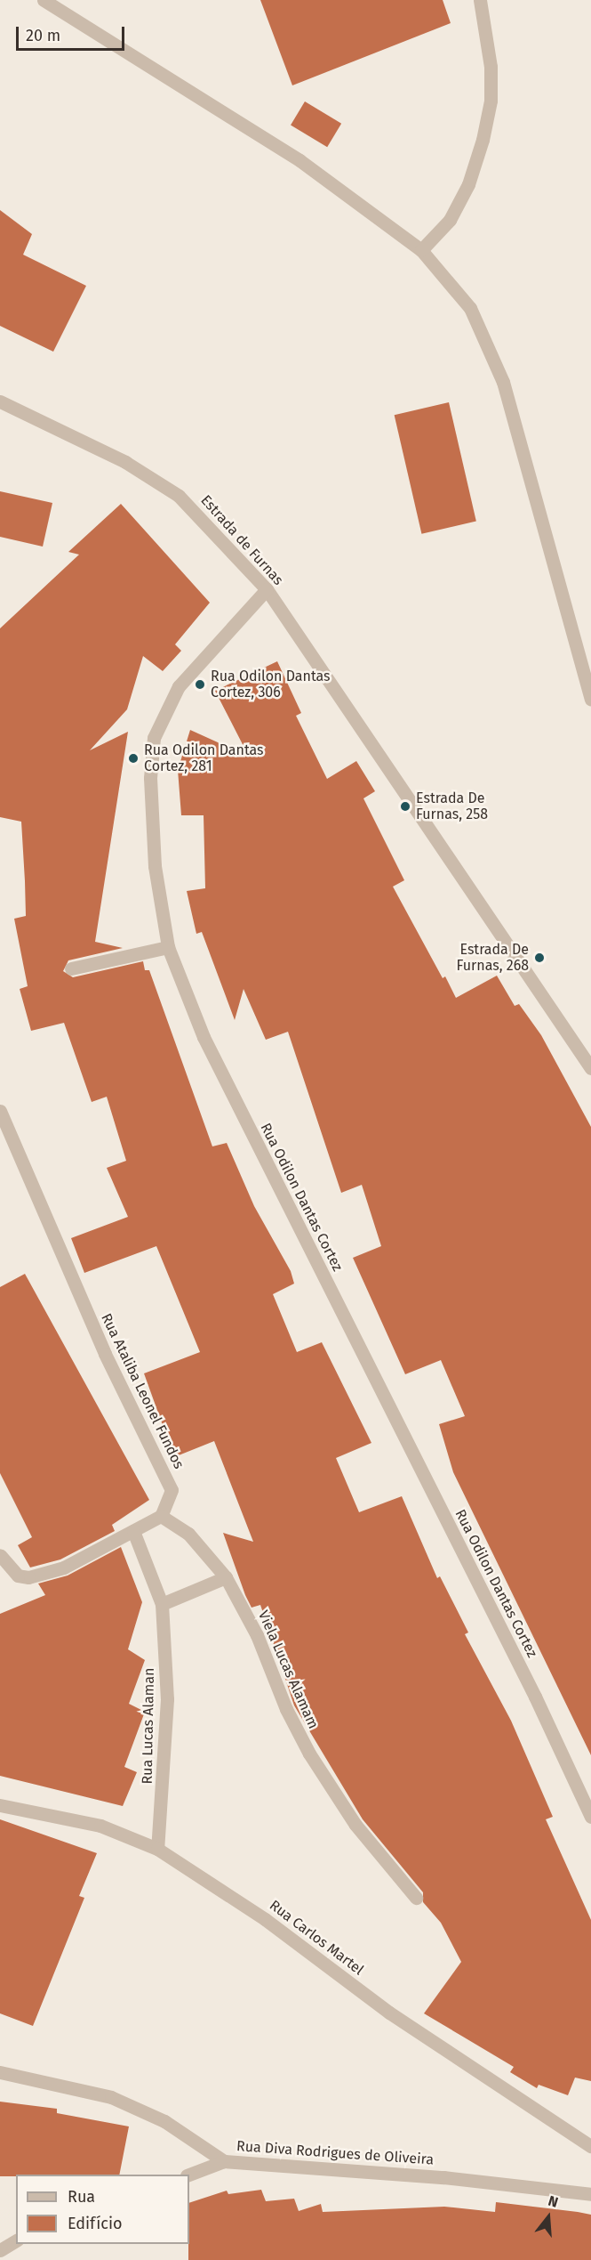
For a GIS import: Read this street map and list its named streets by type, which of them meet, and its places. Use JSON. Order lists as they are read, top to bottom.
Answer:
{
  "streets": {
    "street": [
      "Estrada de Furnas",
      "Rua Odilon Dantas Cortez",
      "Rua Ataliba Leonel Fundos",
      "Viela Lucas Alamam",
      "Rua Lucas Alaman",
      "Rua Carlos Martel",
      "Rua Diva Rodrigues de Oliveira"
    ]
  },
  "crossings": [
    ["Estrada de Furnas", "Rua Odilon Dantas Cortez"],
    ["Rua Ataliba Leonel Fundos", "Viela Lucas Alamam"],
    ["Rua Lucas Alaman", "Rua Carlos Martel"]
  ],
  "places": [
    "Rua Odilon Dantas Cortez, 306",
    "Rua Odilon Dantas Cortez, 281",
    "Estrada De Furnas, 258",
    "Estrada De Furnas, 268"
  ],
  "legend": ["Rua", "Edifício"],
  "scale_bar": "20 m",
  "north": "top"
}
